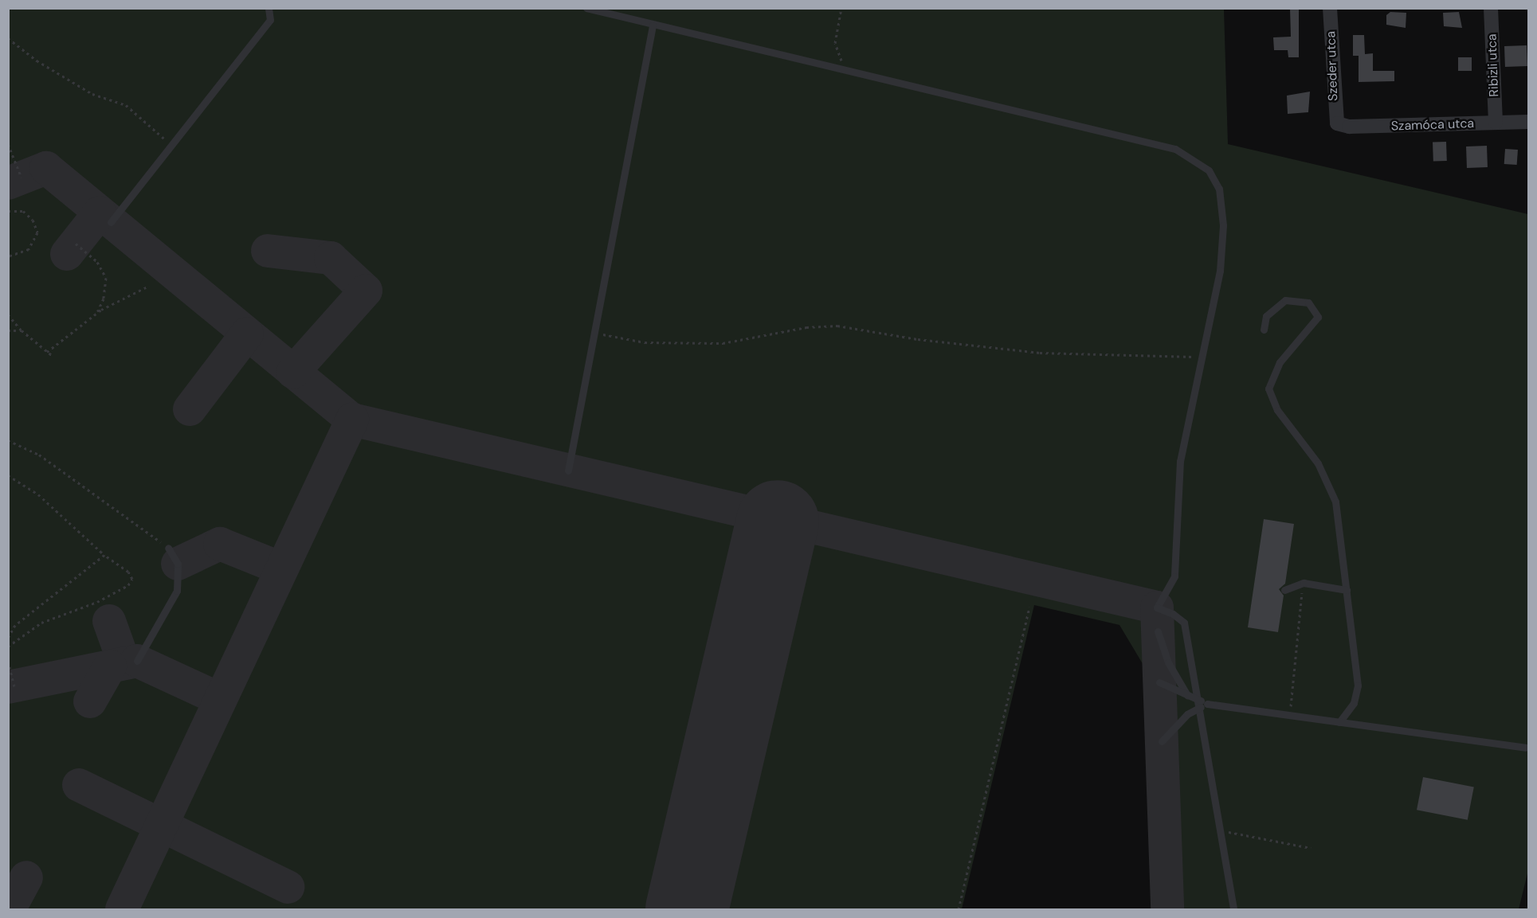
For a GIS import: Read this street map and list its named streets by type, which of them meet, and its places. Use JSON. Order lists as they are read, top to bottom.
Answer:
{
  "streets": {
    "street": ["Ribizli utca", "Szeder utca", "Szamóca utca"]
  },
  "crossings": [
    ["Ribizli utca", "Szamóca utca"],
    ["Szeder utca", "Szamóca utca"]
  ]
}
